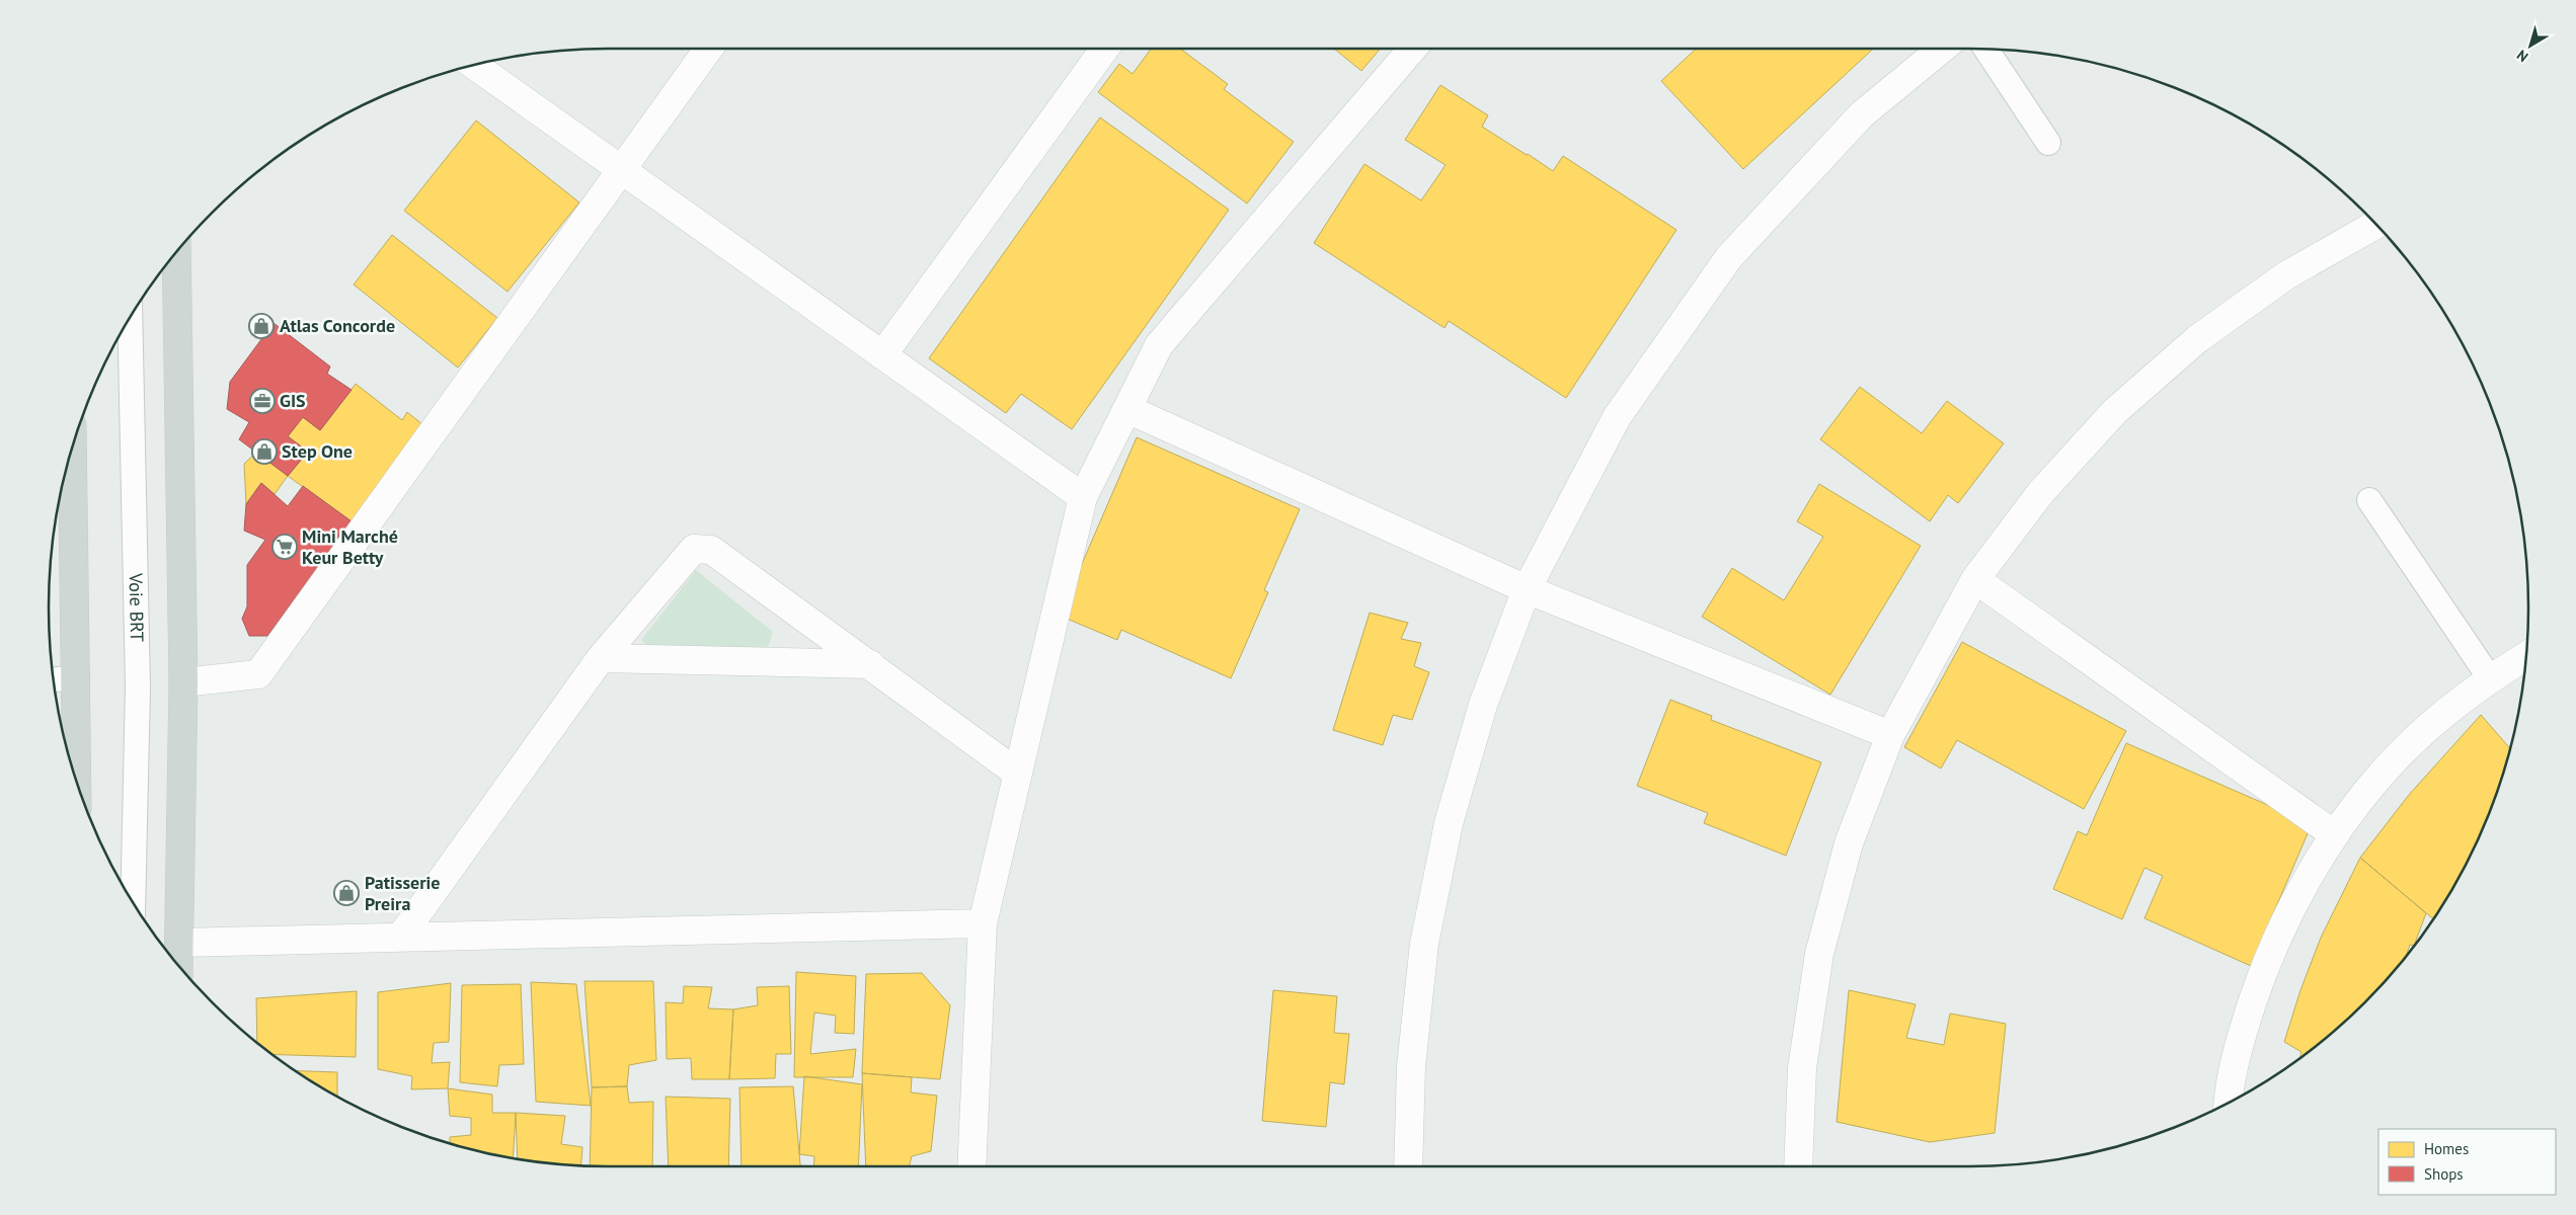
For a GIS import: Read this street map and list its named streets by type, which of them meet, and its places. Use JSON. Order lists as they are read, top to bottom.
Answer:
{
  "streets": {
    "lane": ["Voie BRT"]
  },
  "places": {
    "shop": ["Atlas Concorde", "Step One", "Patisserie Preira"],
    "office": ["GIS"],
    "supermarket": ["Mini Marché Keur Betty"]
  },
  "legend": ["Homes", "Shops"],
  "north": "bottom left"
}
